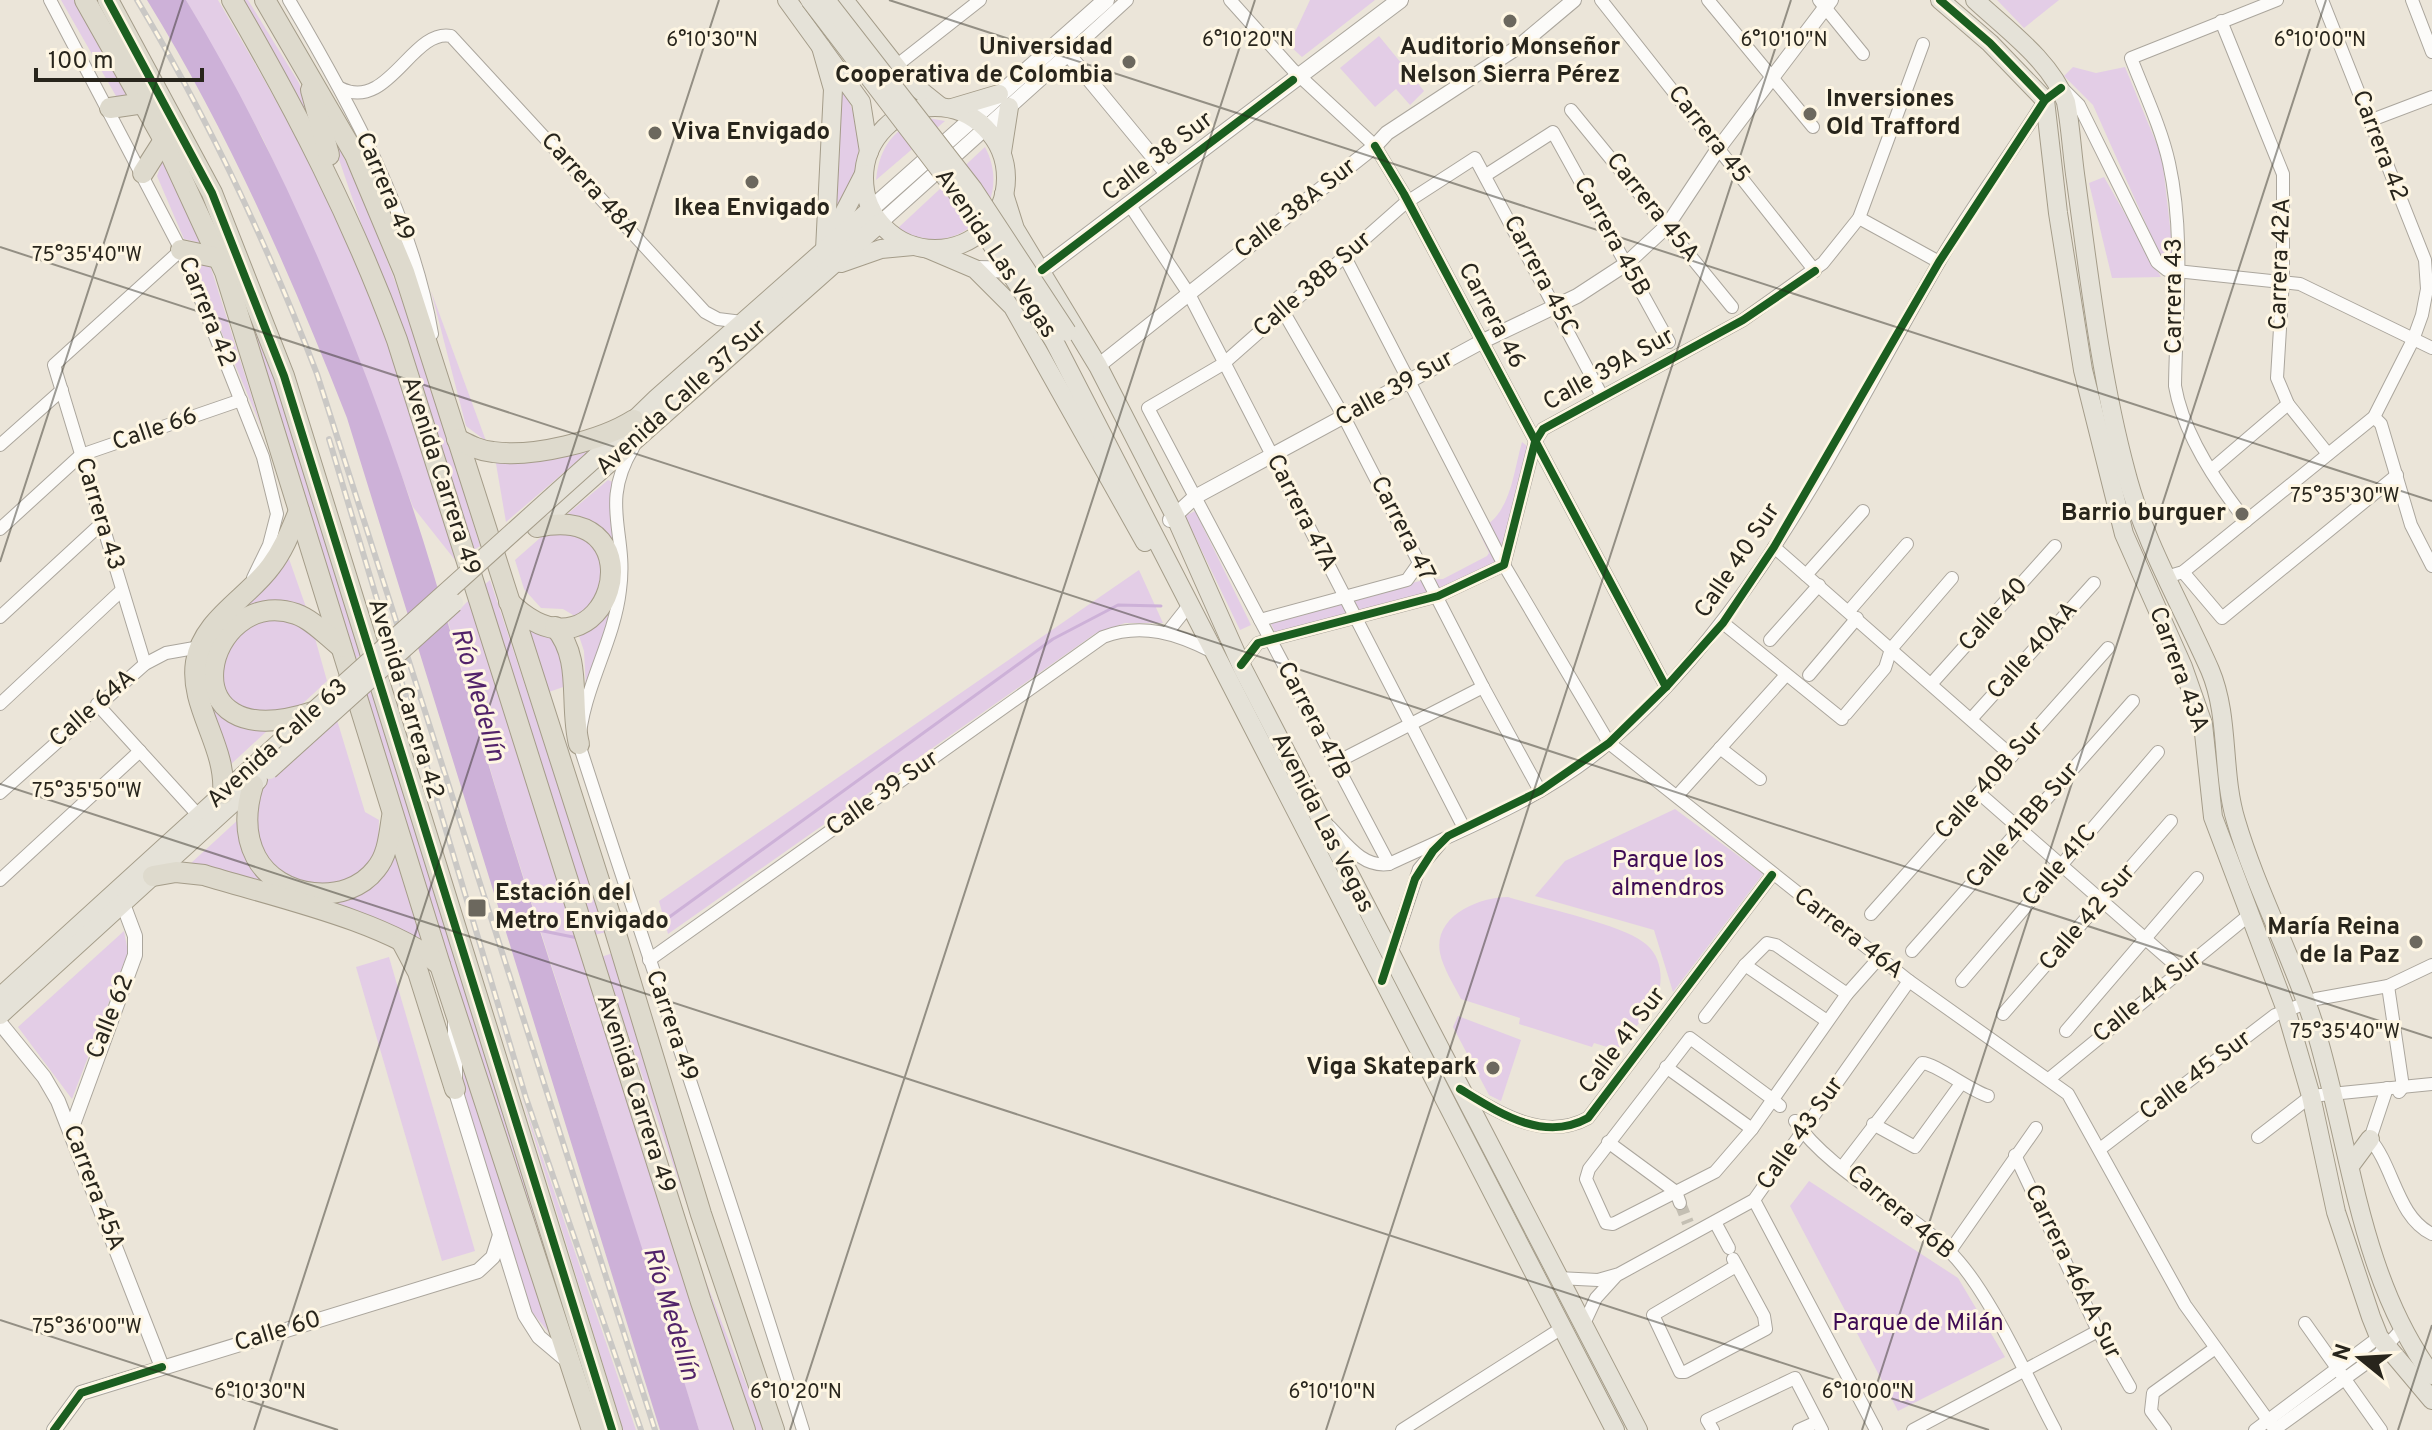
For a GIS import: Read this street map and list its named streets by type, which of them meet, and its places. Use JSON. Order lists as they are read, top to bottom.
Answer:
{
  "streets": {
    "highway": ["Avenida Carrera 49", "Avenida Carrera 42"],
    "main road": [
      "Calle 38 Sur",
      "Avenida Las Vegas",
      "Avenida Calle 37 Sur",
      "Carrera 43A",
      "Avenida Calle 63"
    ],
    "street": [
      "Carrera 45",
      "Carrera 42",
      "Carrera 48A",
      "Carrera 49",
      "Carrera 45A",
      "Calle 38A Sur",
      "Carrera 45B",
      "Carrera 42A",
      "Carrera 45C",
      "Calle 38B Sur",
      "Carrera 43",
      "Carrera 46",
      "Calle 39A Sur",
      "Calle 39 Sur",
      "Calle 66",
      "Carrera 47A",
      "Carrera 47",
      "Calle 40 Sur",
      "Calle 40",
      "Calle 40AA",
      "Calle 64A",
      "Carrera 47B",
      "Calle 40B Sur",
      "Calle 41BB Sur",
      "Calle 41C",
      "Calle 42 Sur",
      "Carrera 46A",
      "Calle 44 Sur",
      "Calle 62",
      "Calle 41 Sur",
      "Calle 45 Sur",
      "Calle 43 Sur",
      "Carrera 46B",
      "Carrera 46AA Sur",
      "Calle 60"
    ]
  },
  "crossings": [
    ["Carrera 45", "Calle 39A Sur"],
    ["Carrera 45", "Calle 39 Sur"],
    ["Carrera 42", "Carrera 43"],
    ["Carrera 42", "Calle 66"],
    ["Calle 38 Sur", "Avenida Las Vegas"],
    ["Calle 38 Sur", "Carrera 46"],
    ["Calle 38 Sur", "Carrera 47A"],
    ["Carrera 48A", "Carrera 49"],
    ["Carrera 48A", "Avenida Calle 37 Sur"],
    ["Carrera 49", "Calle 39 Sur"],
    ["Carrera 49", "Avenida Calle 37 Sur"],
    ["Carrera 49", "Avenida Carrera 49"],
    ["Carrera 45A", "Calle 39 Sur"],
    ["Carrera 45A", "Calle 62"],
    ["Carrera 45A", "Calle 60"],
    ["Calle 38A Sur", "Avenida Las Vegas"],
    ["Calle 38A Sur", "Carrera 46"],
    ["Calle 38A Sur", "Carrera 47A"],
    ["Carrera 45B", "Carrera 45C"],
    ["Carrera 45B", "Calle 39 Sur"],
    ["Avenida Las Vegas", "Calle 39 Sur"],
    ["Avenida Las Vegas", "Calle 40 Sur"],
    ["Avenida Las Vegas", "Calle 41 Sur"],
    ["Carrera 42A", "Carrera 43"],
    ["Carrera 45C", "Calle 38B Sur"],
    ["Carrera 45C", "Calle 39A Sur"],
    ["Carrera 45C", "Calle 39 Sur"],
    ["Calle 38B Sur", "Carrera 46"],
    ["Calle 38B Sur", "Carrera 47A"],
    ["Calle 38B Sur", "Carrera 47"],
    ["Calle 38B Sur", "Carrera 47B"],
    ["Calle 38B Sur", "Carrera 46A"],
    ["Carrera 43", "Calle 66"],
    ["Carrera 43", "Carrera 43A"],
    ["Carrera 43", "Calle 64A"],
    ["Carrera 46", "Calle 39A Sur"],
    ["Carrera 46", "Calle 39 Sur"],
    ["Carrera 46", "Calle 40 Sur"],
    ["Calle 39A Sur", "Carrera 46A"],
    ["Calle 39 Sur", "Carrera 47A"],
    ["Calle 39 Sur", "Carrera 47"],
    ["Calle 39 Sur", "Carrera 47B"],
    ["Calle 39 Sur", "Carrera 46A"],
    ["Avenida Calle 37 Sur", "Avenida Calle 63"],
    ["Carrera 47A", "Calle 40 Sur"],
    ["Carrera 47", "Calle 40 Sur"],
    ["Calle 40 Sur", "Carrera 43A"],
    ["Calle 40 Sur", "Carrera 47B"],
    ["Calle 40 Sur", "Carrera 46A"],
    ["Carrera 43A", "Calle 44 Sur"],
    ["Carrera 43A", "Calle 45 Sur"],
    ["Avenida Carrera 42", "Calle 60"],
    ["Avenida Calle 63", "Calle 62"],
    ["Carrera 46A", "Calle 44 Sur"],
    ["Carrera 46A", "Calle 41 Sur"],
    ["Carrera 46A", "Calle 45 Sur"],
    ["Carrera 46A", "Calle 43 Sur"],
    ["Calle 43 Sur", "Carrera 46B"]
  ],
  "water": ["Río Medellín"],
  "parks": ["Parque los almendros", "Parque de Milán"],
  "places": {
    "other": [
      "Auditorio Monseñor Nelson Sierra Pérez",
      "Universidad Cooperativa de Colombia",
      "Inversiones Old Trafford",
      "Viva Envigado",
      "Ikea Envigado",
      "Barrio burguer",
      "María Reina de la Paz",
      "Viga Skatepark"
    ],
    "transit": ["Estación del Metro Envigado"]
  },
  "scale_bar": "100 m",
  "north": "left",
  "coordinates": [
    "6°10'30\"N",
    "6°10'20\"N",
    "6°10'10\"N",
    "6°10'00\"N",
    "75°35'40\"W",
    "75°35'30\"W",
    "75°35'50\"W",
    "75°36'00\"W"
  ]
}
